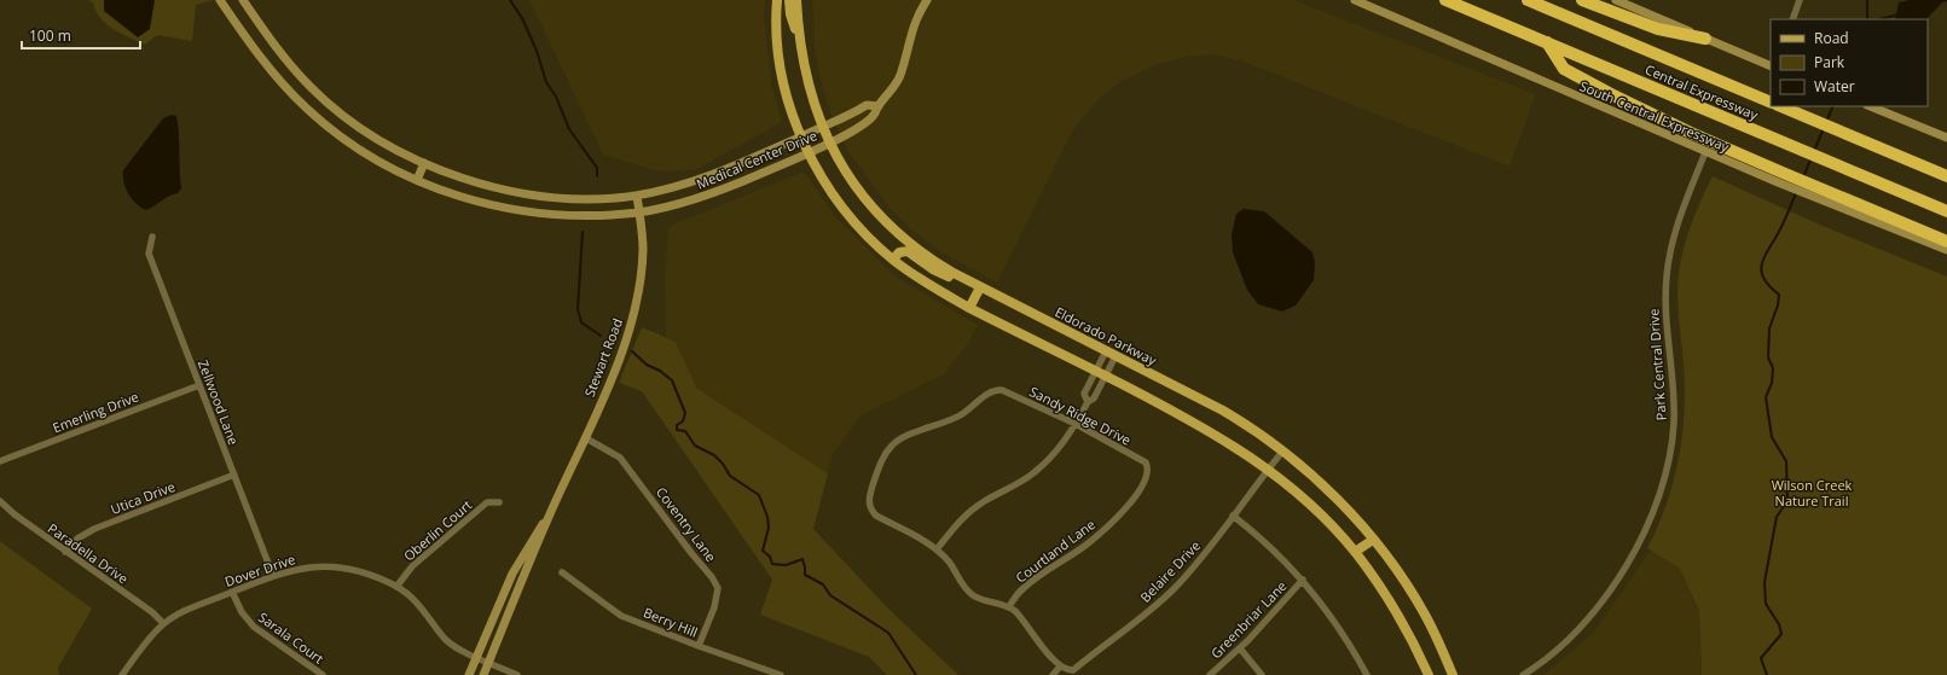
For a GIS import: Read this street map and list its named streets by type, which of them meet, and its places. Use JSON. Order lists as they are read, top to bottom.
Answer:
{
  "streets": {
    "highway": ["Central Expressway"],
    "main road": ["Eldorado Parkway"],
    "street": [
      "South Central Expressway",
      "Medical Center Drive",
      "Stewart Road",
      "Park Central Drive",
      "Zellwood Lane",
      "Emerling Drive",
      "Sandy Ridge Drive",
      "Utica Drive",
      "Coventry Lane",
      "Oberlin Court",
      "Courtland Lane",
      "Paradella Drive",
      "Dover Drive",
      "Belaire Drive",
      "Greenbriar Lane",
      "Berry Hill",
      "Sarala Court"
    ]
  },
  "crossings": [
    ["South Central Expressway", "Park Central Drive"],
    ["Medical Center Drive", "Eldorado Parkway"],
    ["Medical Center Drive", "Stewart Road"],
    ["Eldorado Parkway", "Belaire Drive"],
    ["Stewart Road", "Coventry Lane"],
    ["Stewart Road", "Dover Drive"],
    ["Zellwood Lane", "Emerling Drive"],
    ["Zellwood Lane", "Utica Drive"],
    ["Zellwood Lane", "Dover Drive"],
    ["Sandy Ridge Drive", "Courtland Lane"],
    ["Utica Drive", "Paradella Drive"],
    ["Coventry Lane", "Berry Hill"],
    ["Oberlin Court", "Dover Drive"],
    ["Paradella Drive", "Dover Drive"],
    ["Dover Drive", "Sarala Court"]
  ],
  "parks": ["Wilson Creek Nature Trail"],
  "legend": ["Road", "Park", "Water"],
  "scale_bar": "100 m"
}
